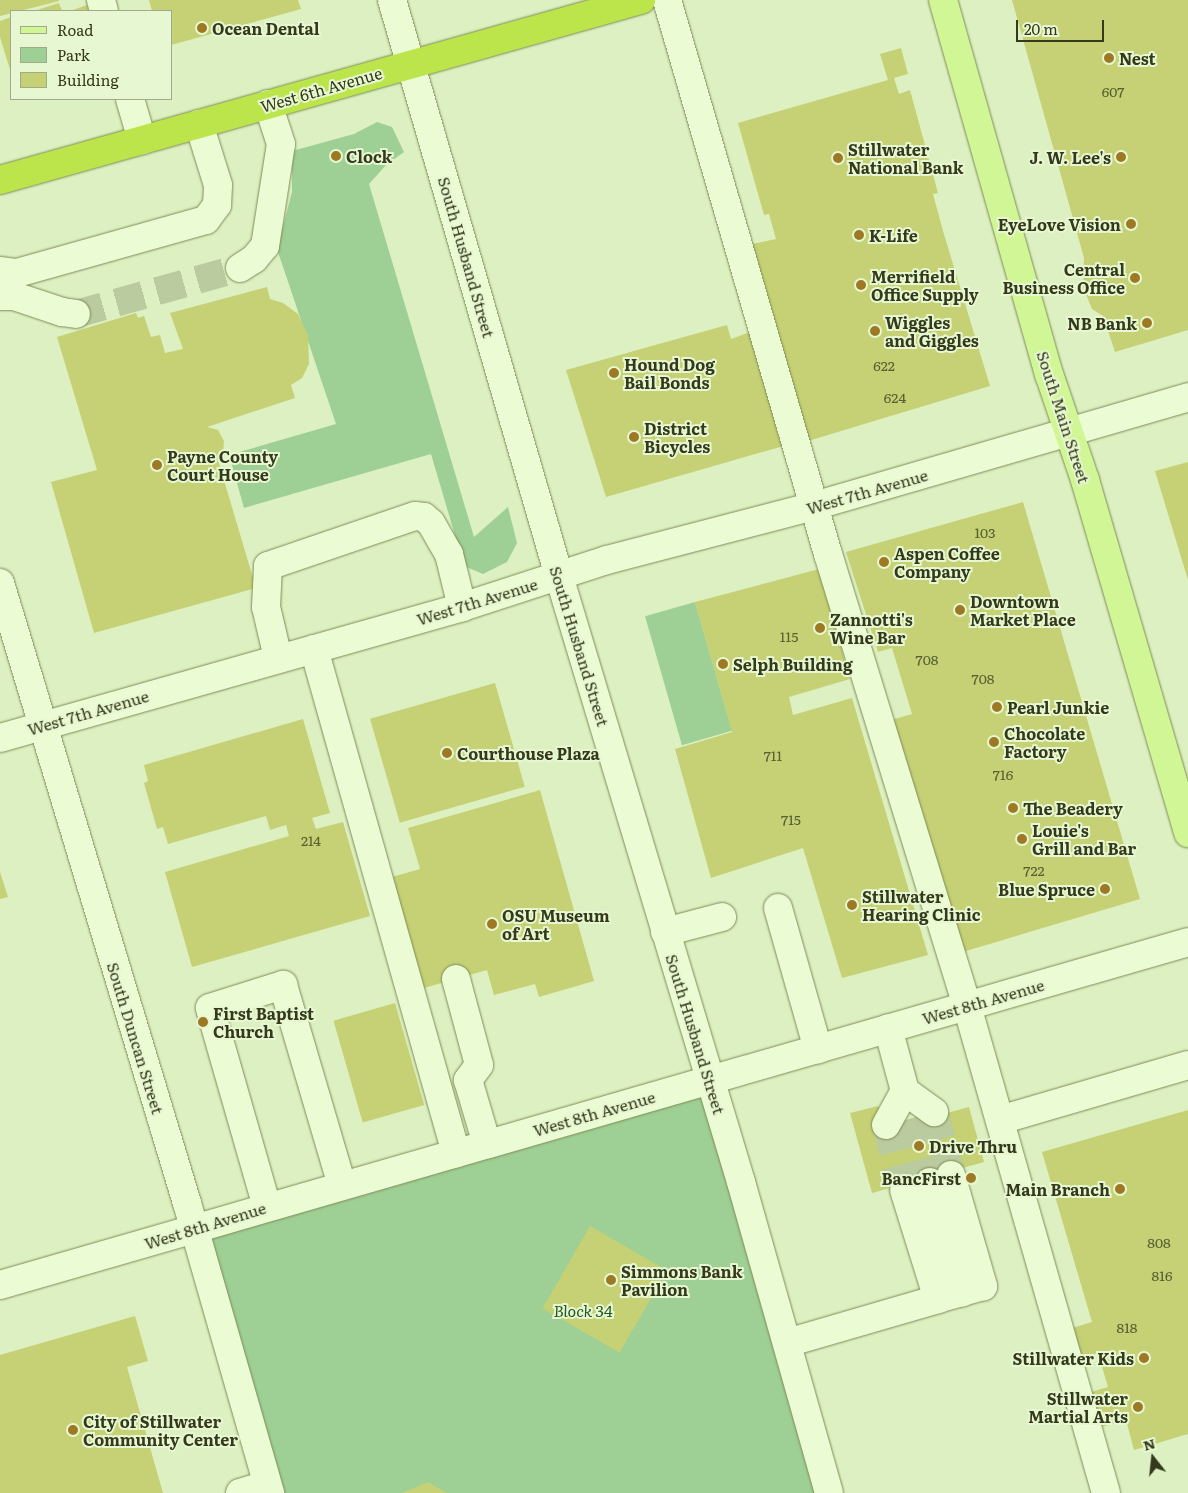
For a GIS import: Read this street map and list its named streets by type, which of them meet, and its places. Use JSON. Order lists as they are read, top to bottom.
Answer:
{
  "streets": {
    "highway": ["West 6th Avenue"],
    "main road": ["South Main Street"],
    "street": [
      "South Husband Street",
      "West 7th Avenue",
      "West 8th Avenue",
      "South Duncan Street"
    ]
  },
  "crossings": [
    ["West 6th Avenue", "South Husband Street"],
    ["South Husband Street", "West 7th Avenue"],
    ["South Husband Street", "West 8th Avenue"],
    ["South Main Street", "West 7th Avenue"],
    ["West 7th Avenue", "South Duncan Street"],
    ["West 8th Avenue", "South Duncan Street"]
  ],
  "parks": ["Block 34"],
  "places": [
    "Ocean Dental",
    "Nest",
    "Clock",
    "J. W. Lee's",
    "Stillwater National Bank",
    "EyeLove Vision",
    "K-Life",
    "Central Business Office",
    "Merrifield Office Supply",
    "NB Bank",
    "Wiggles and Giggles",
    "Hound Dog Bail Bonds",
    "District Bicycles",
    "Payne County Court House",
    "Aspen Coffee Company",
    "Downtown Market Place",
    "Zannotti's Wine Bar",
    "Selph Building",
    "Pearl Junkie",
    "Chocolate Factory",
    "Courthouse Plaza",
    "The Beadery",
    "Louie's Grill and Bar",
    "Blue Spruce",
    "Stillwater Hearing Clinic",
    "OSU Museum of Art",
    "First Baptist Church",
    "Drive Thru",
    "BancFirst",
    "Main Branch",
    "Simmons Bank Pavilion",
    "Stillwater Kids",
    "Stillwater Martial Arts",
    "City of Stillwater Community Center"
  ],
  "house_numbers": [
    "607",
    "622",
    "624",
    "103",
    "115",
    "708",
    "708",
    "711",
    "716",
    "715",
    "214",
    "722",
    "808",
    "816",
    "818"
  ],
  "legend": ["Road", "Park", "Building"],
  "scale_bar": "20 m",
  "north": "top"
}
